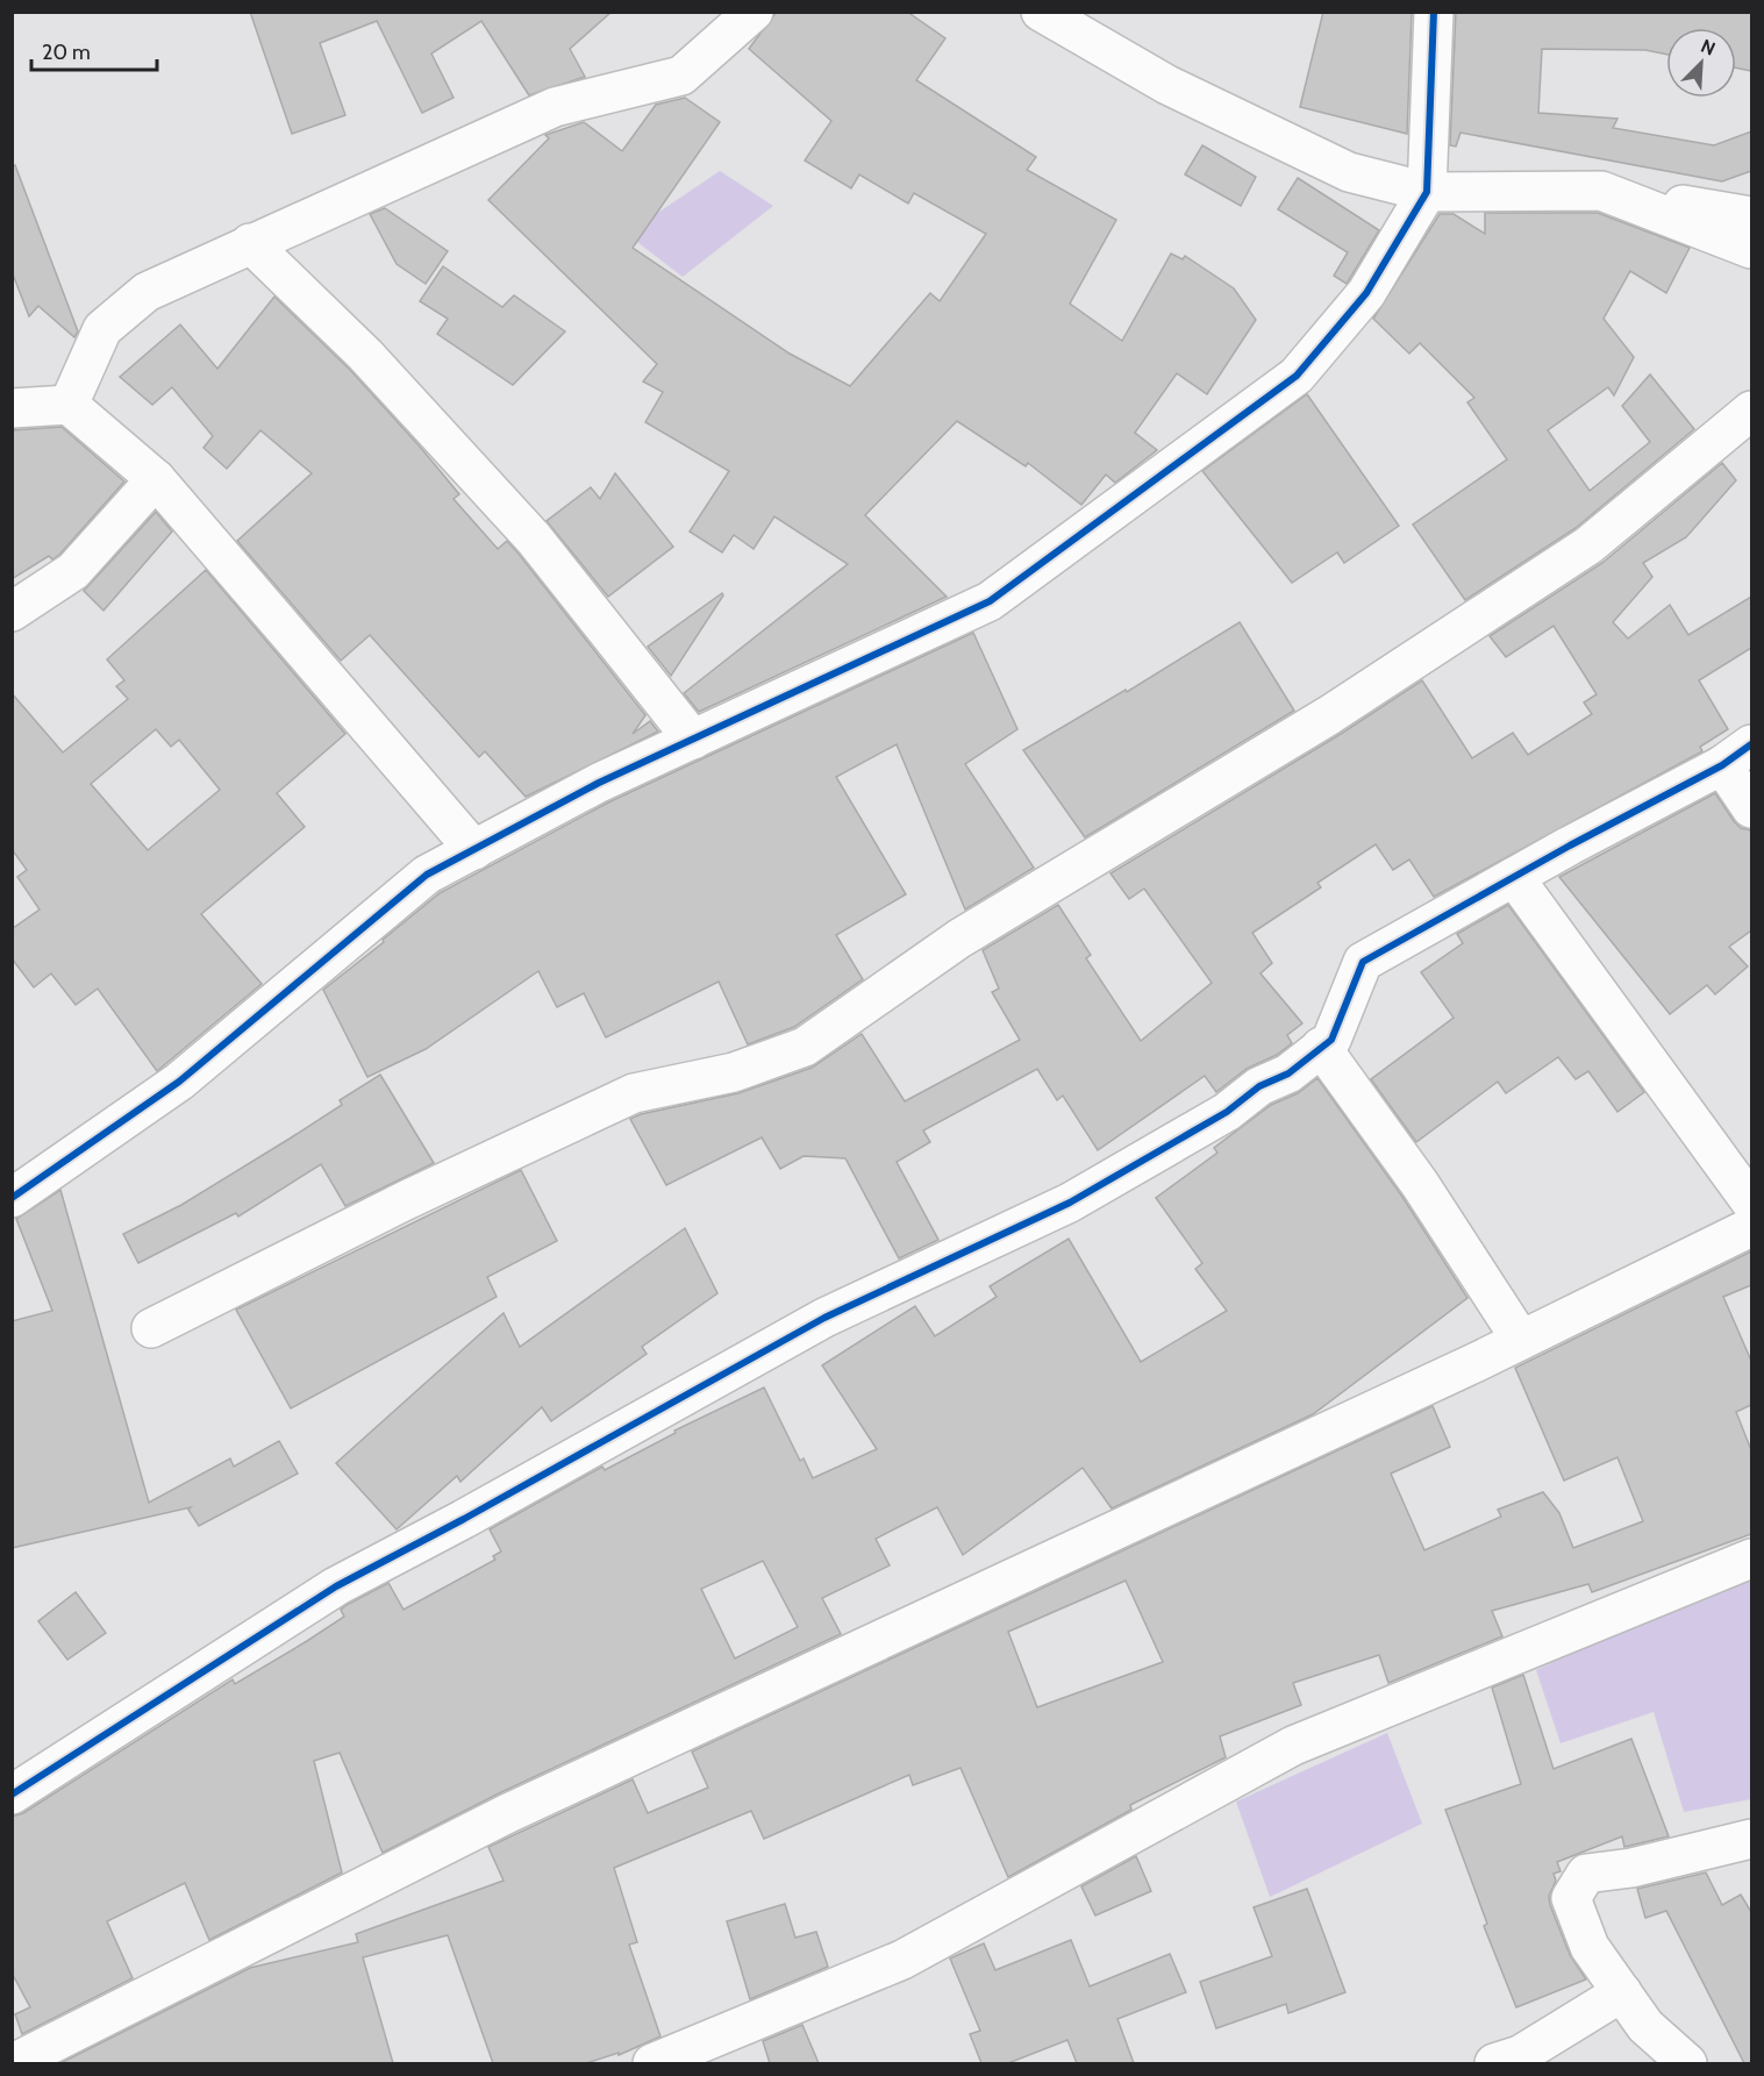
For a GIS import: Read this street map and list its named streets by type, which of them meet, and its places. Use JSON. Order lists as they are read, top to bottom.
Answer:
{
  "scale_bar": "20 m",
  "north": "top right"
}
